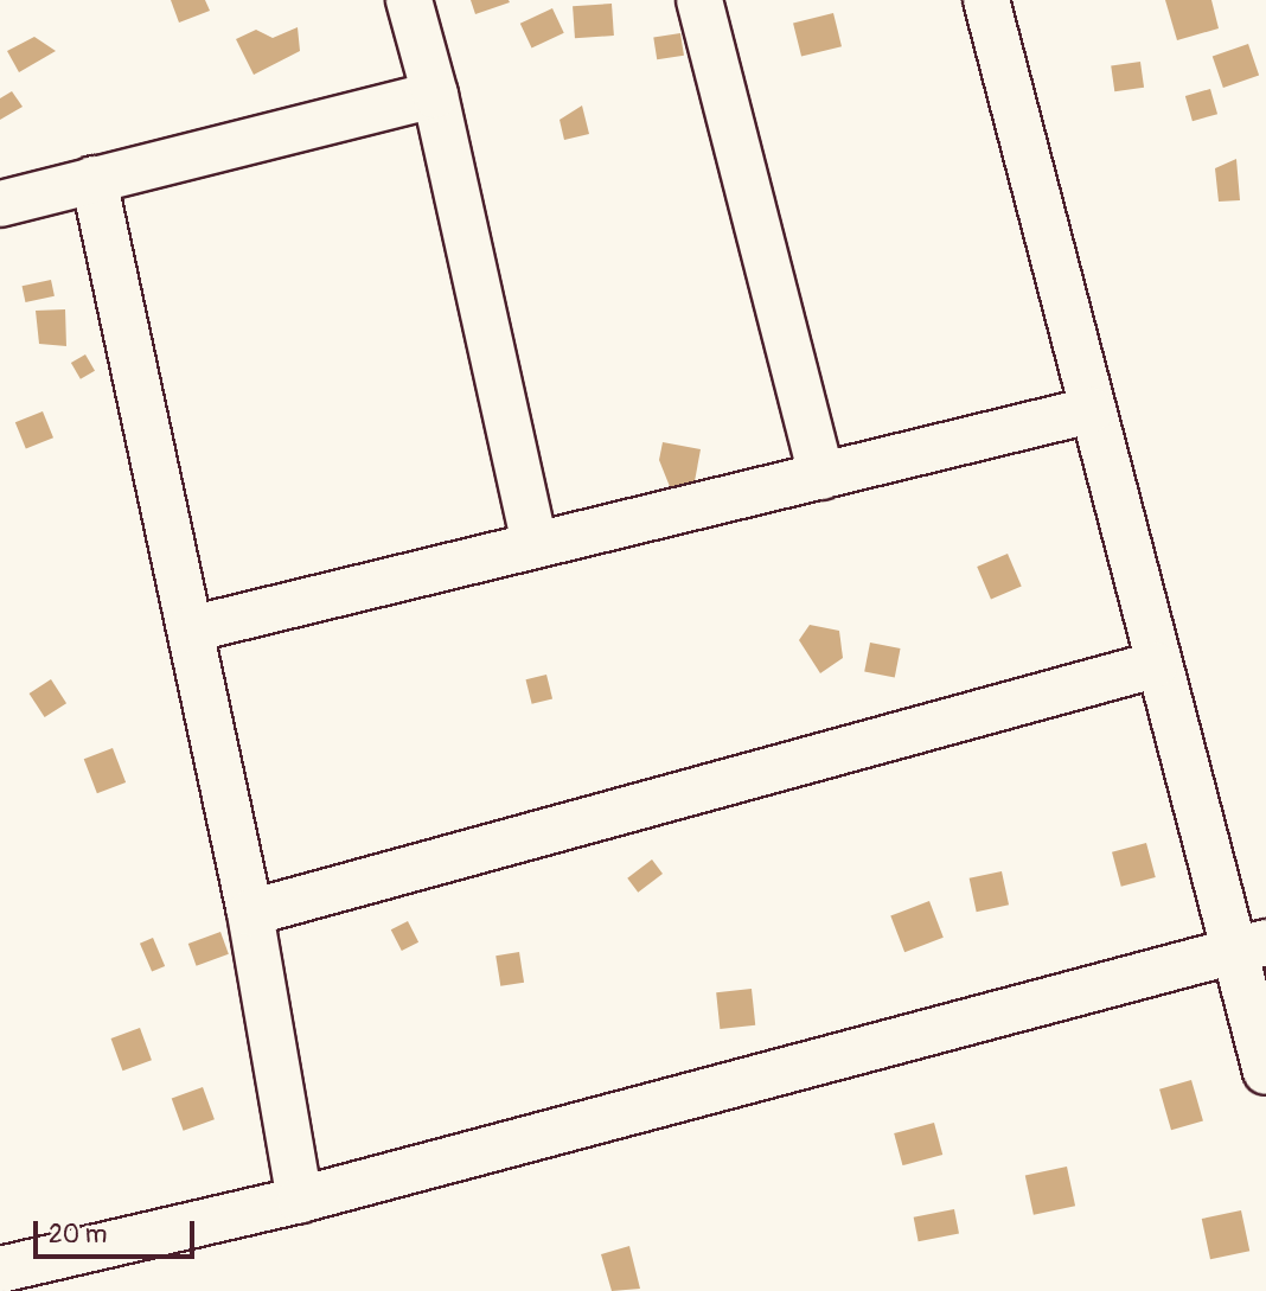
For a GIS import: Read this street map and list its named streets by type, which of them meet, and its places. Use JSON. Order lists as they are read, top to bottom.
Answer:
{
  "scale_bar": "20 m"
}
